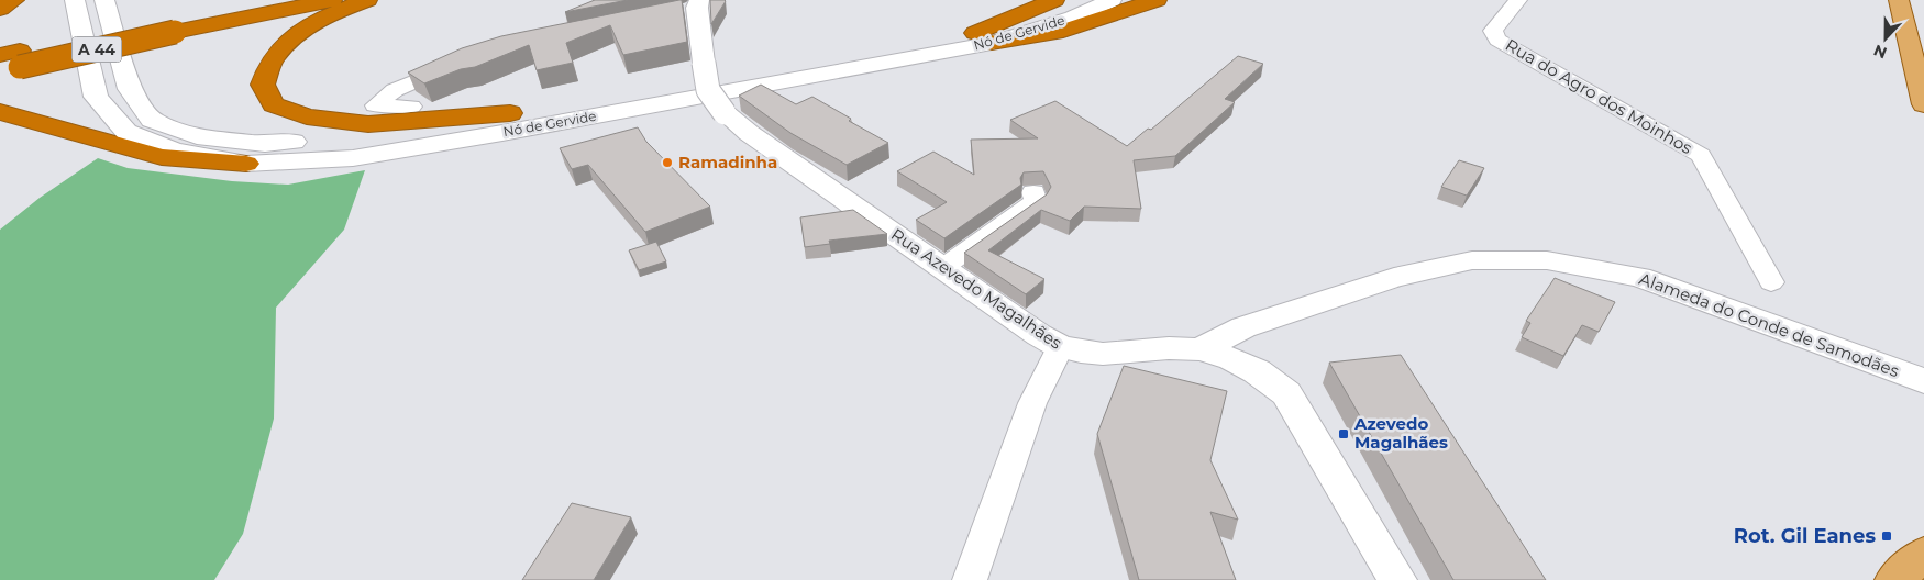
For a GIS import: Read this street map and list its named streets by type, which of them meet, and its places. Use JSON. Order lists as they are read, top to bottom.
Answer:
{
  "streets": {
    "highway": ["A 44"],
    "main road": ["Nó de Gervide", "Rua Azevedo Magalhães", "Alameda do Conde de Samodães"],
    "street": ["Rua do Agro dos Moinhos"]
  },
  "crossings": [
    ["Rua Azevedo Magalhães", "Alameda do Conde de Samodães"]
  ],
  "places": {
    "other": ["Ramadinha"],
    "transit": ["Azevedo Magalhães", "Rot. Gil Eanes"]
  },
  "north": "bottom"
}
